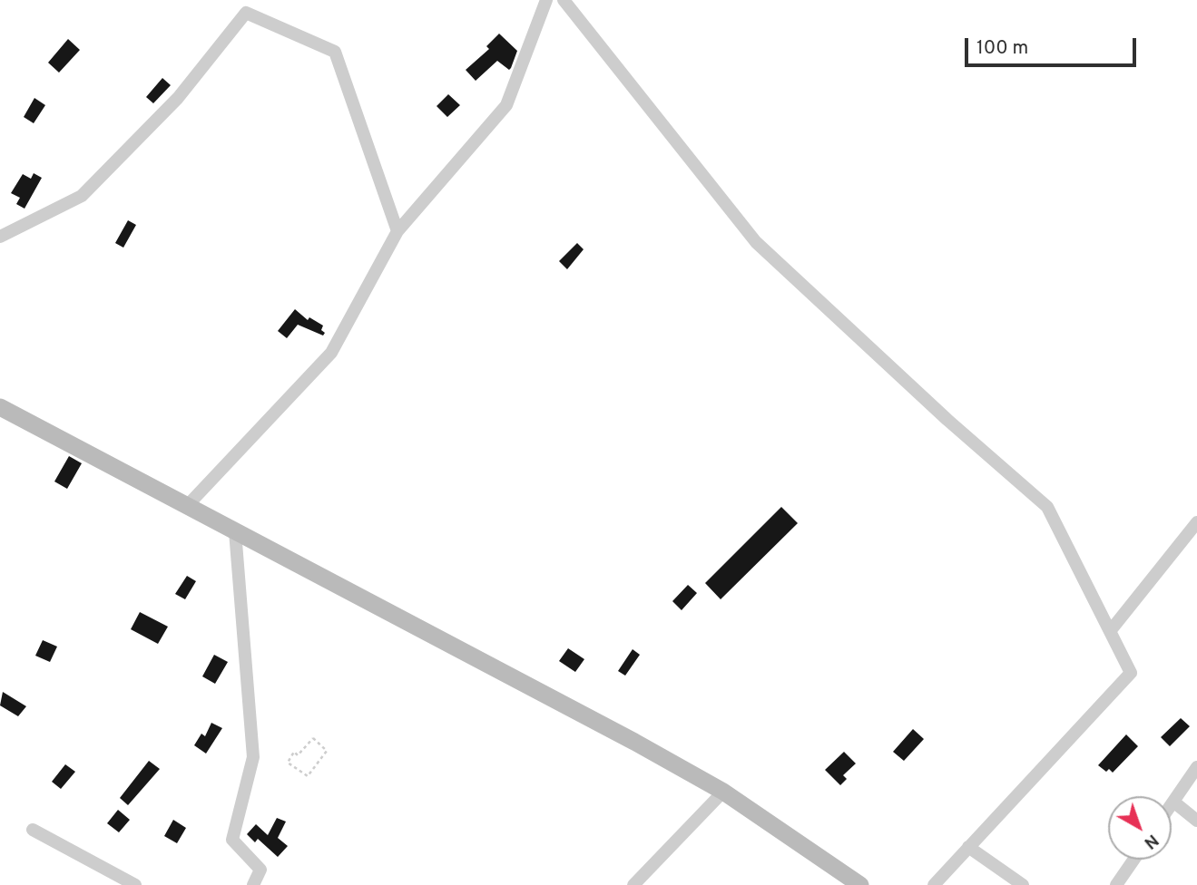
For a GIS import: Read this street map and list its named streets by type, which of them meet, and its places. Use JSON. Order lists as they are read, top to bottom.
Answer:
{
  "scale_bar": "100 m",
  "north": "bottom right"
}
